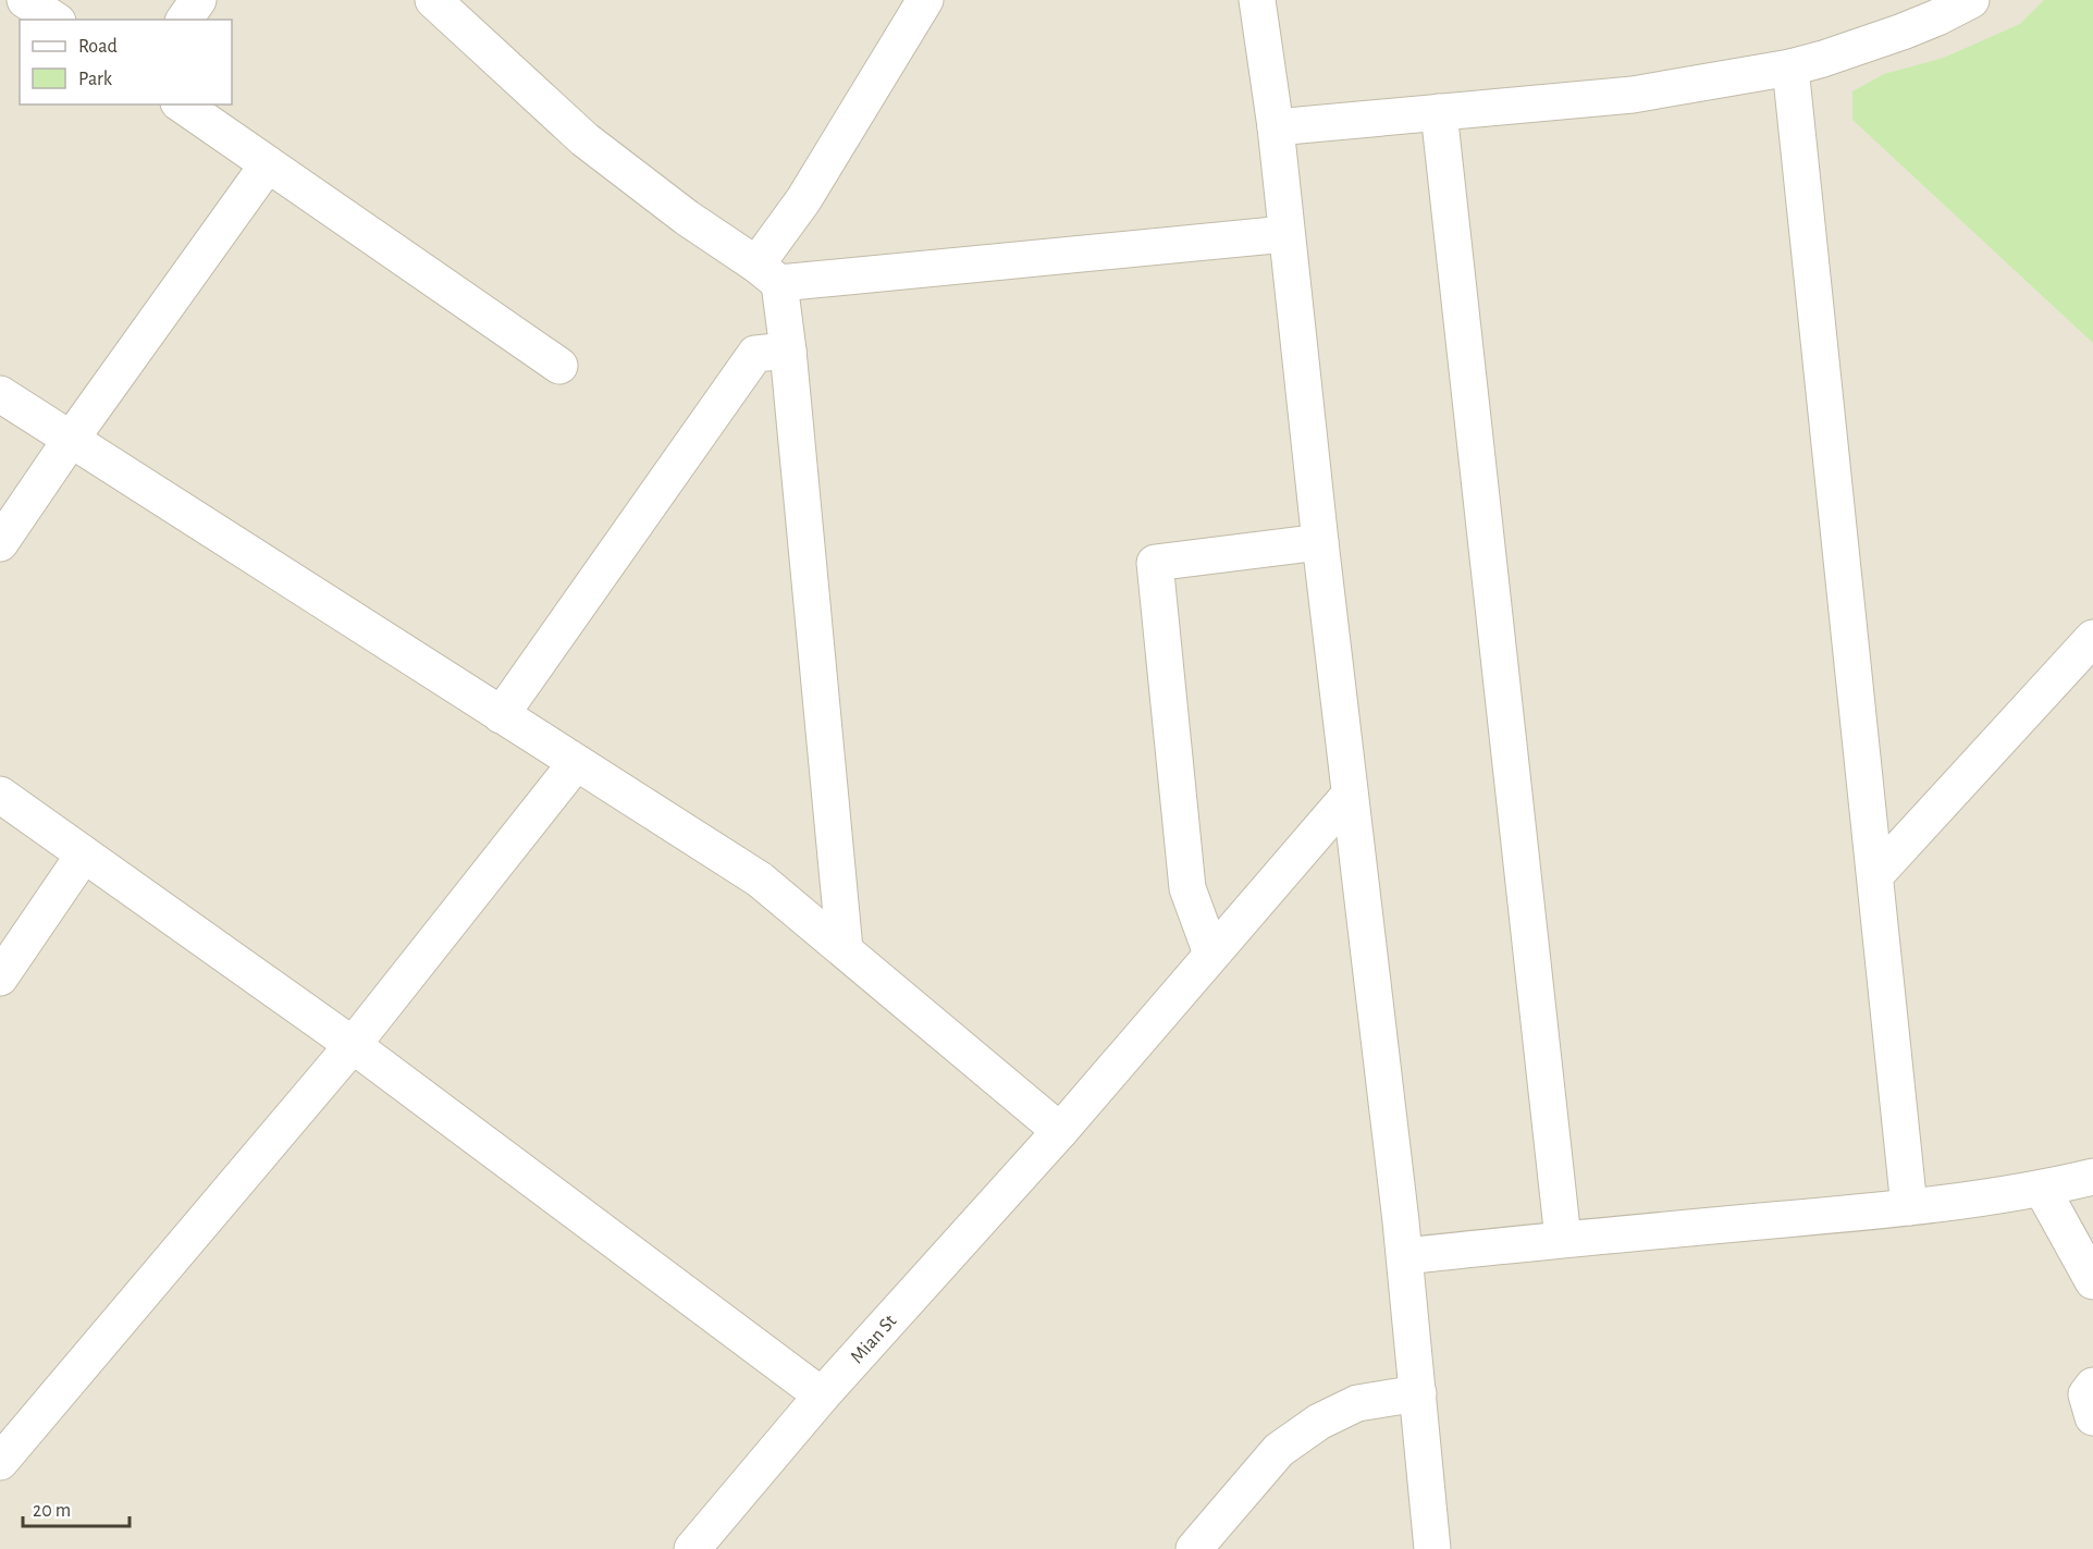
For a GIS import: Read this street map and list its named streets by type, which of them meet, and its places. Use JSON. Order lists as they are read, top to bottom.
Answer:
{
  "streets": {
    "street": ["Mian St"]
  },
  "legend": ["Road", "Park"],
  "scale_bar": "20 m"
}
